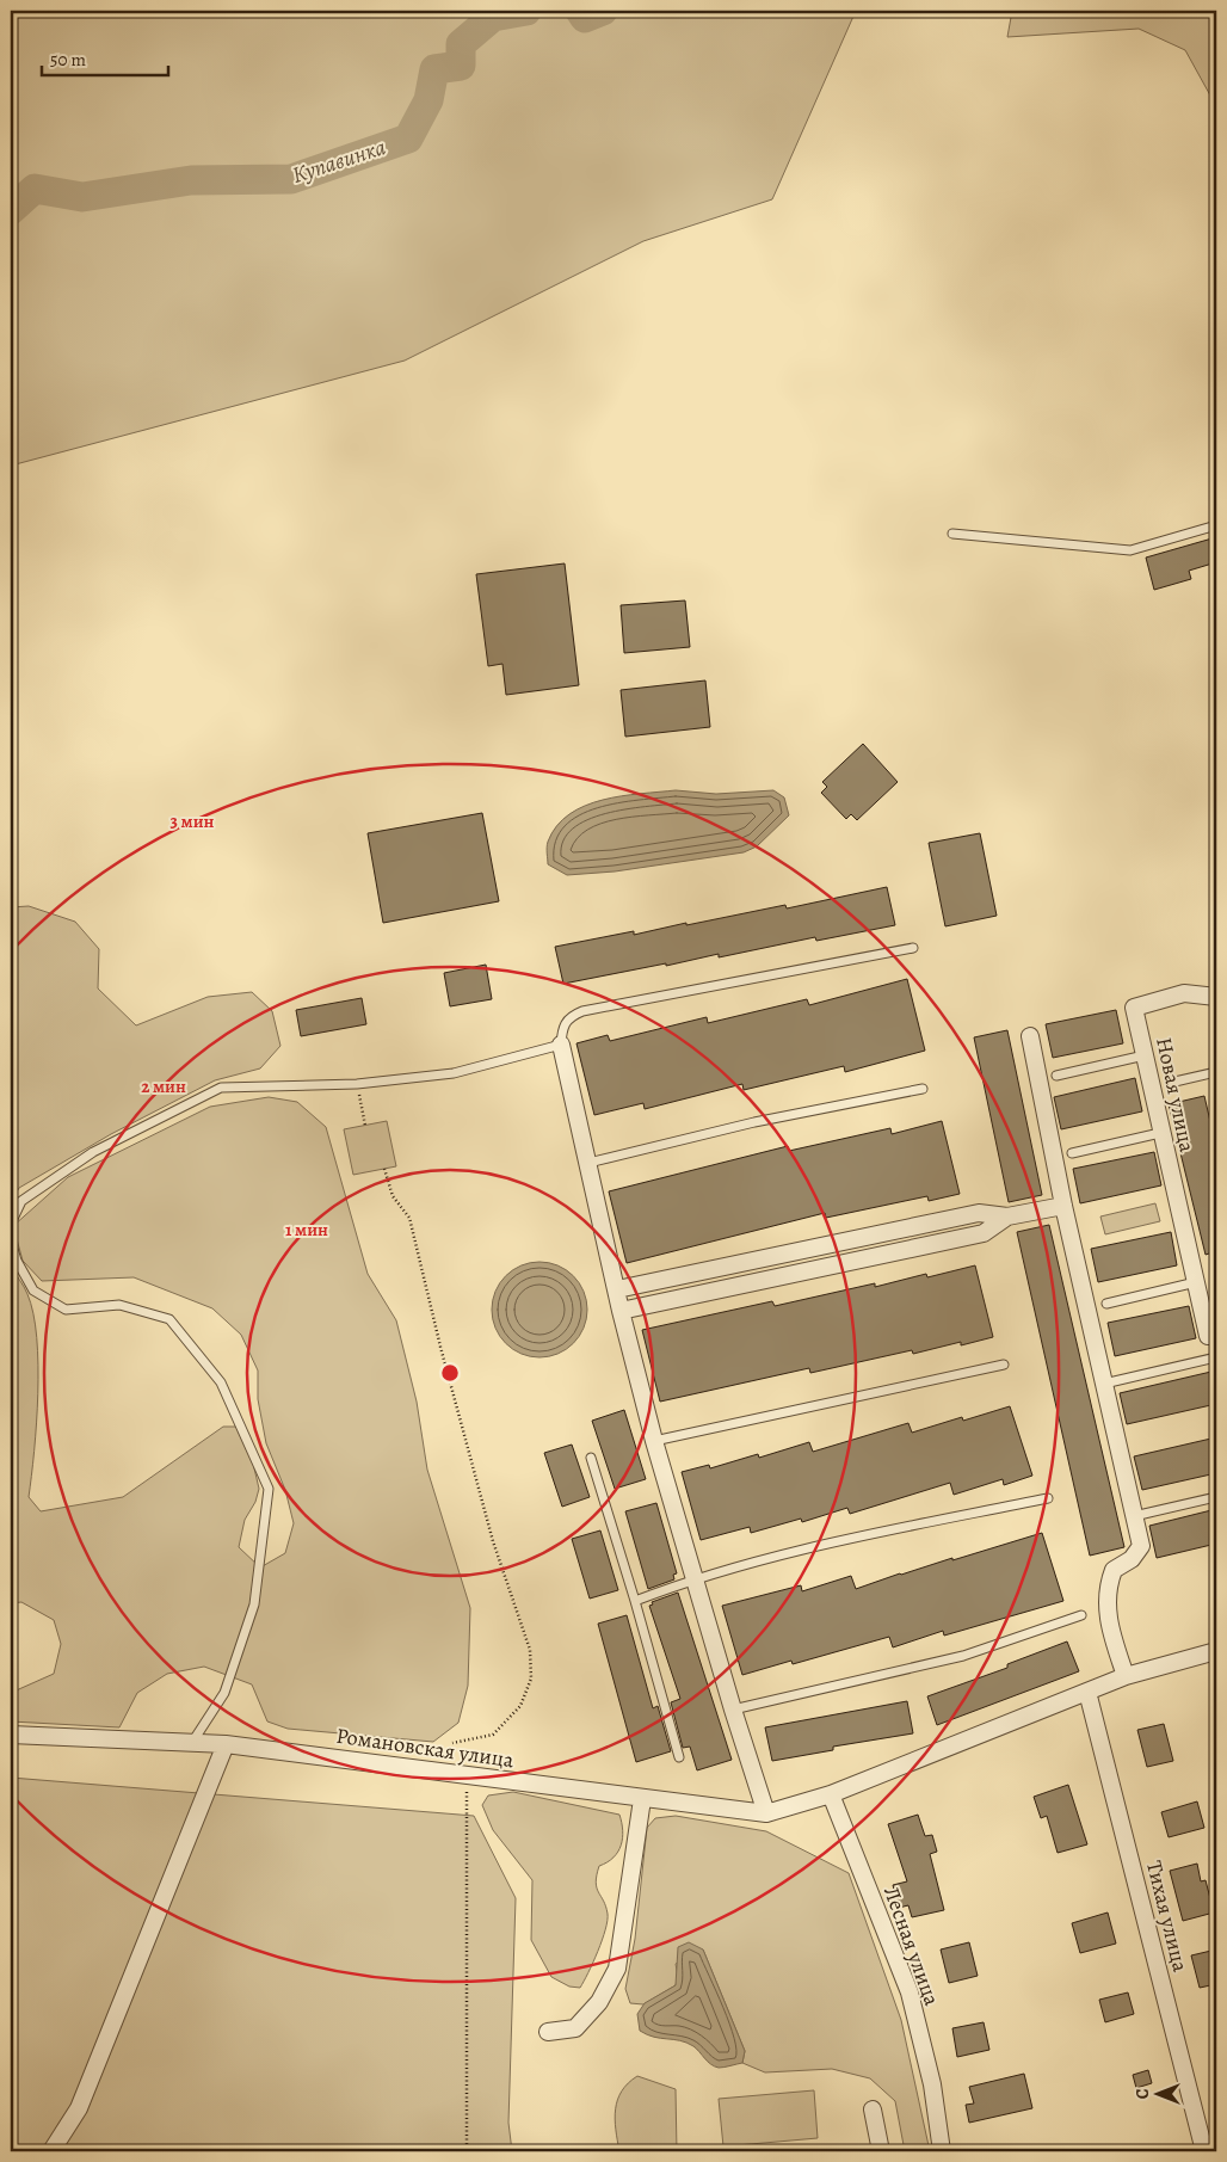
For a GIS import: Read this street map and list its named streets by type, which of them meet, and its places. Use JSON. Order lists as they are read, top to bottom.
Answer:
{
  "streets": {
    "street": [
      "Новая улица",
      "Романовская улица",
      "Тихая улица",
      "Лесная улица"
    ]
  },
  "crossings": [
    ["Романовская улица", "Тихая улица"],
    ["Романовская улица", "Лесная улица"]
  ],
  "water": ["Купавинка"],
  "scale_bar": "50 m",
  "north": "left",
  "rings": ["3 мин", "2 мин", "1 мин"]
}
